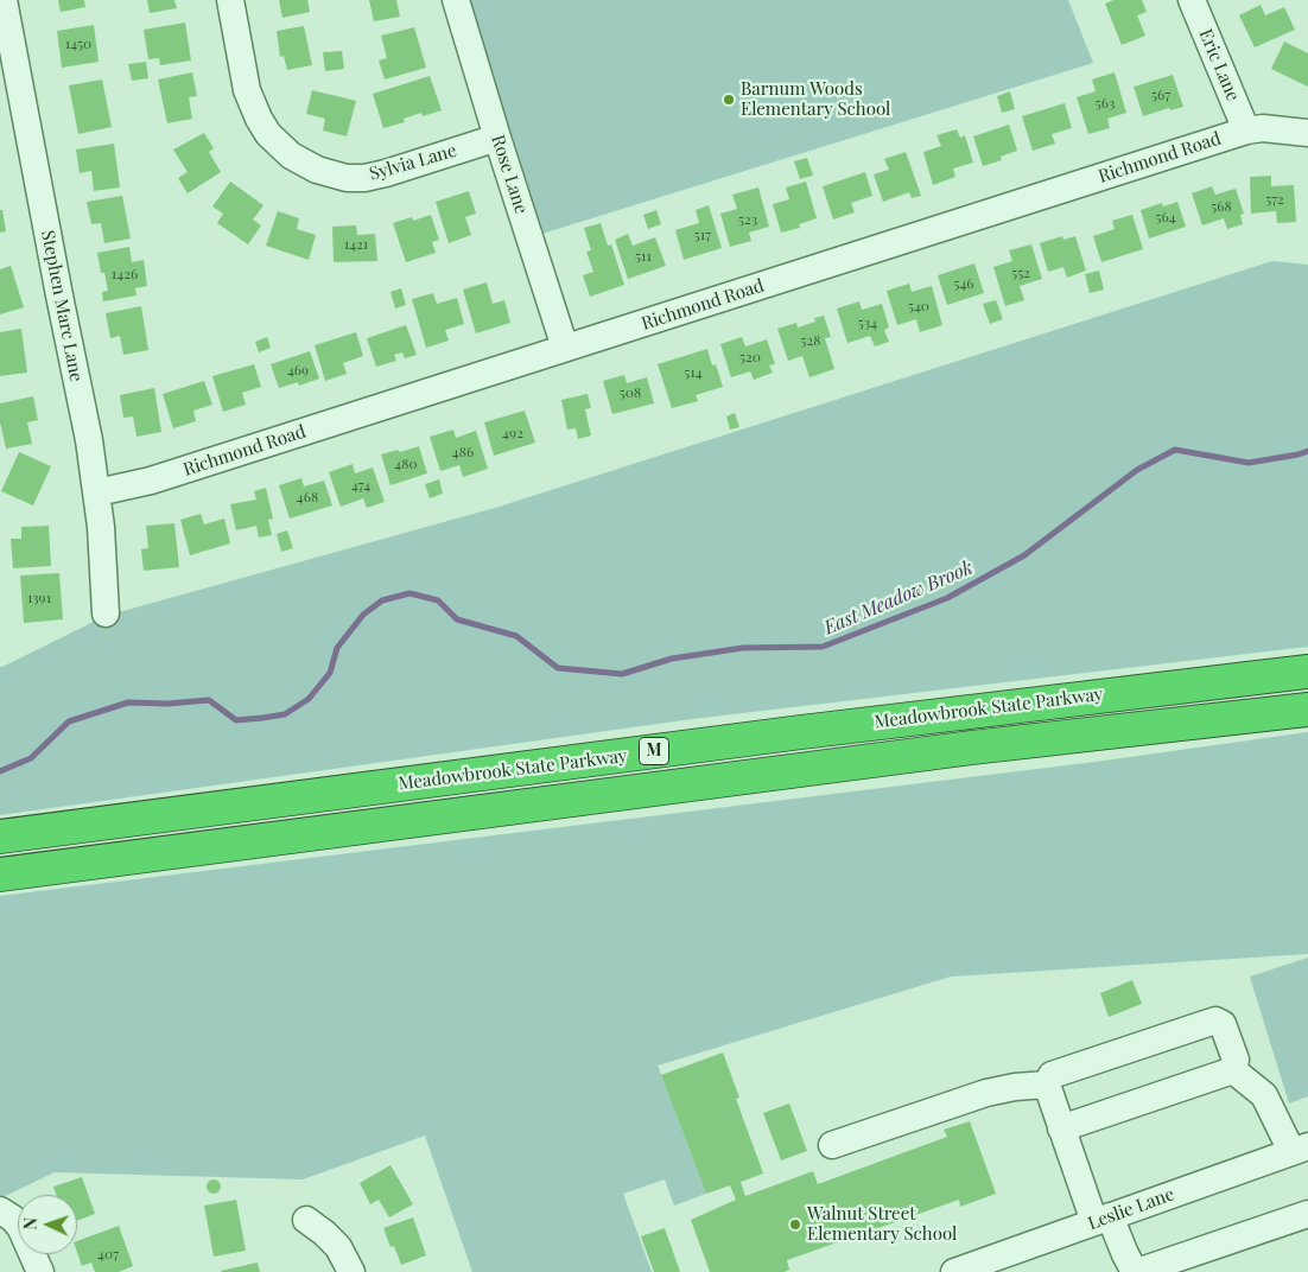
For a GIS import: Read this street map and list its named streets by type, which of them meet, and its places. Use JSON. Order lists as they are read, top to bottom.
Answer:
{
  "streets": {
    "highway": ["Meadowbrook State Parkway", "M"],
    "street": [
      "Eric Lane",
      "Richmond Road",
      "Sylvia Lane",
      "Rose Lane",
      "Stephen Marc Lane",
      "Leslie Lane"
    ]
  },
  "crossings": [
    ["Eric Lane", "Richmond Road"],
    ["Richmond Road", "Rose Lane"],
    ["Richmond Road", "Stephen Marc Lane"],
    ["Sylvia Lane", "Rose Lane"]
  ],
  "water": ["East Meadow Brook"],
  "places": ["Barnum Woods Elementary School", "Walnut Street Elementary School"],
  "house_numbers": [
    "1450",
    "567",
    "563",
    "572",
    "568",
    "564",
    "523",
    "517",
    "1421",
    "511",
    "552",
    "1426",
    "546",
    "540",
    "534",
    "528",
    "520",
    "469",
    "514",
    "508",
    "492",
    "486",
    "480",
    "474",
    "468",
    "1391",
    "407"
  ],
  "north": "left"
}
